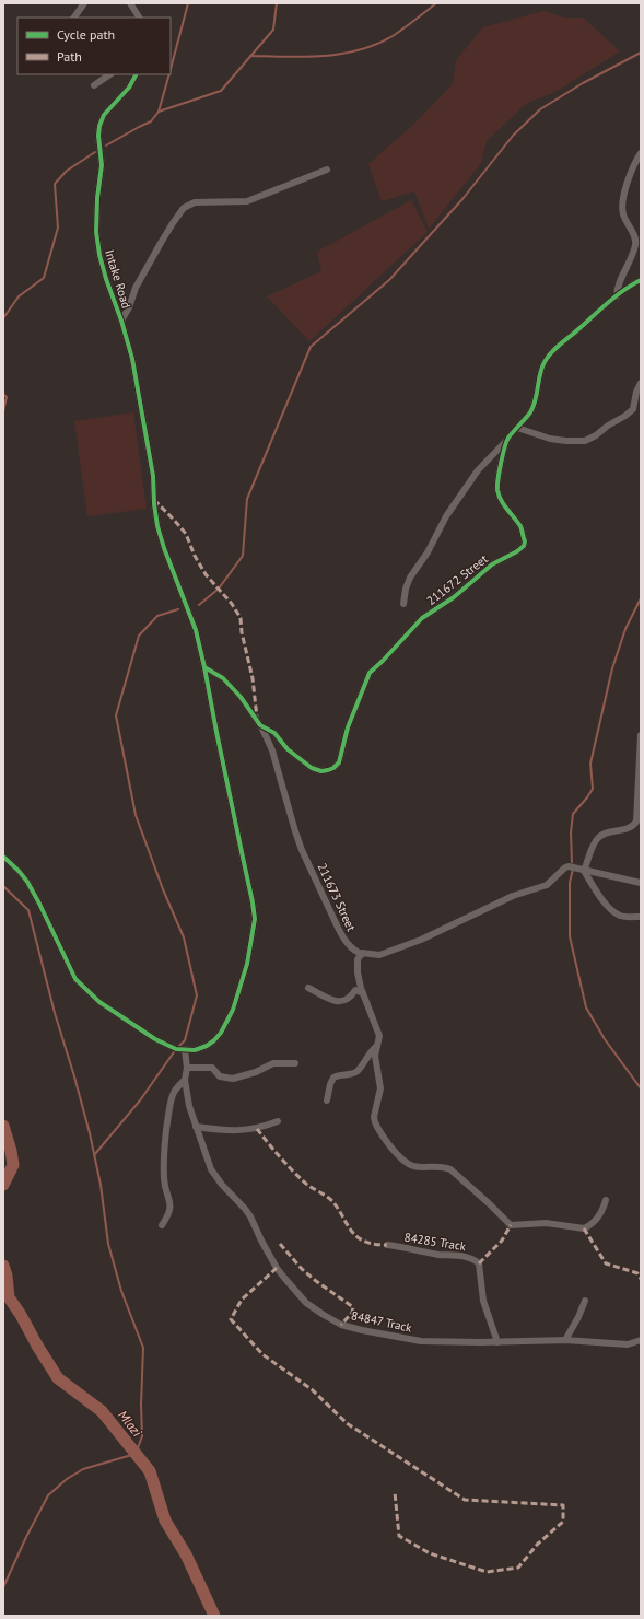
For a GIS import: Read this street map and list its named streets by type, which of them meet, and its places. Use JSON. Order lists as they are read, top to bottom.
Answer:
{
  "streets": {
    "street": [
      "Intake Road",
      "211672 Street",
      "211673 Street",
      "84285 Track",
      "84847 Track"
    ]
  },
  "crossings": [
    ["Intake Road", "84847 Track"],
    ["211672 Street", "211673 Street"],
    ["84285 Track", "84847 Track"]
  ],
  "water": ["Mlazi"],
  "legend": ["Cycle path", "Path"]
}
